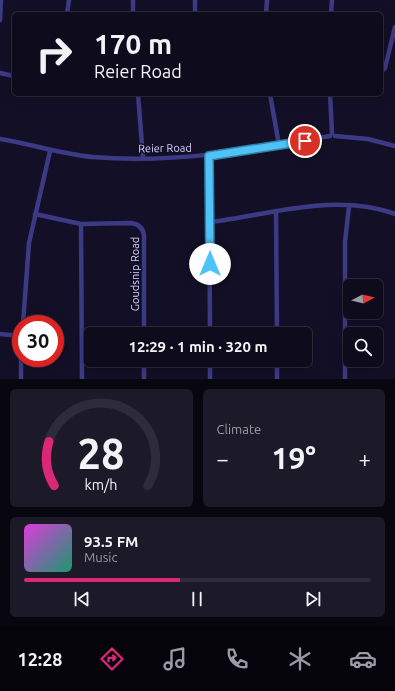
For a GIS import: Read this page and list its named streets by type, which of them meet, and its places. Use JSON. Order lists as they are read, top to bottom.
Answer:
{
  "streets": {
    "street": ["Reier Road", "Goudsnip Road"]
  },
  "north": "right",
  "page": {
    "turn": ["170 m", "Reier Road"],
    "limit": "30",
    "trip": "12:29 · 1 min · 320 m",
    "tile": "Climate",
    "heat": ["−", "19°", "+"],
    "song": ["93.5 FM", "Music"],
    "tabs": "12:28",
    "gauge": ["28", "km/h"]
  }
}
